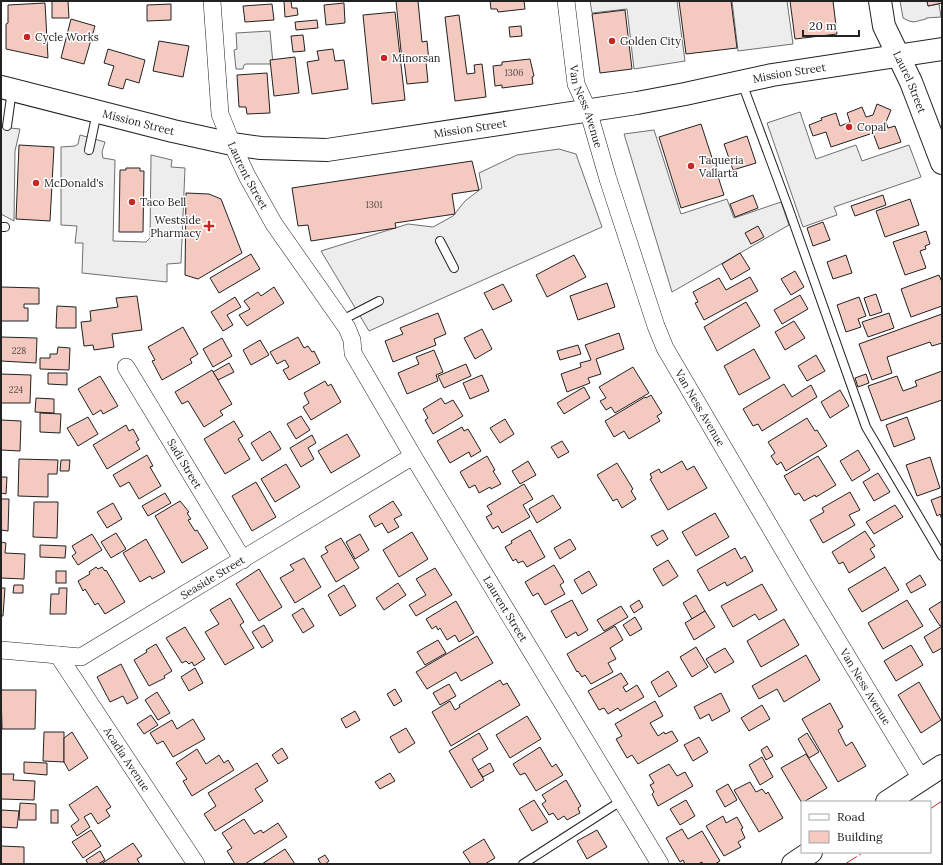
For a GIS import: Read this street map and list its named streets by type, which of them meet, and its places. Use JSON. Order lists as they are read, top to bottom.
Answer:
{
  "streets": {
    "main road": ["Mission Street", "Laurel Street"],
    "street": [
      "Van Ness Avenue",
      "Laurent Street",
      "Sadi Street",
      "Seaside Street",
      "Acadia Avenue"
    ]
  },
  "crossings": [
    ["Mission Street", "Laurel Street"],
    ["Mission Street", "Van Ness Avenue"],
    ["Mission Street", "Laurent Street"],
    ["Laurent Street", "Seaside Street"],
    ["Sadi Street", "Seaside Street"],
    ["Seaside Street", "Acadia Avenue"]
  ],
  "places": {
    "other": [
      "Cycle Works",
      "Golden City",
      "Minorsan",
      "Copal",
      "Taqueria Vallarta",
      "McDonald's",
      "Taco Bell"
    ],
    "health": ["Westside Pharmacy"]
  },
  "house_numbers": [
    "1306",
    "1301",
    "228",
    "224"
  ],
  "legend": ["Road", "Building"],
  "scale_bar": "20 m"
}
